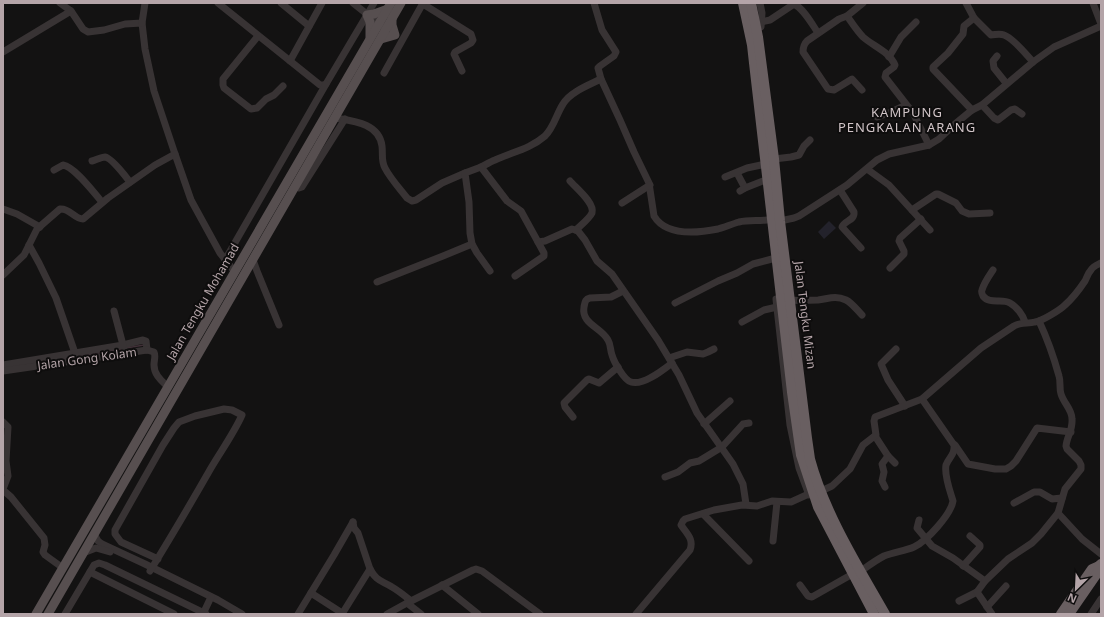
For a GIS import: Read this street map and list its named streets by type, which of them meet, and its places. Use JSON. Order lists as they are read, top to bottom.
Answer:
{
  "streets": {
    "highway": ["Jalan Tengku Mizan"],
    "main road": ["Jalan Tengku Mohamad"],
    "street": ["Jalan Gong Kolam"]
  },
  "crossings": [
    ["Jalan Tengku Mohamad", "Jalan Gong Kolam"]
  ],
  "districts": ["KAMPUNG PENGKALAN ARANG"],
  "north": "bottom left"
}
